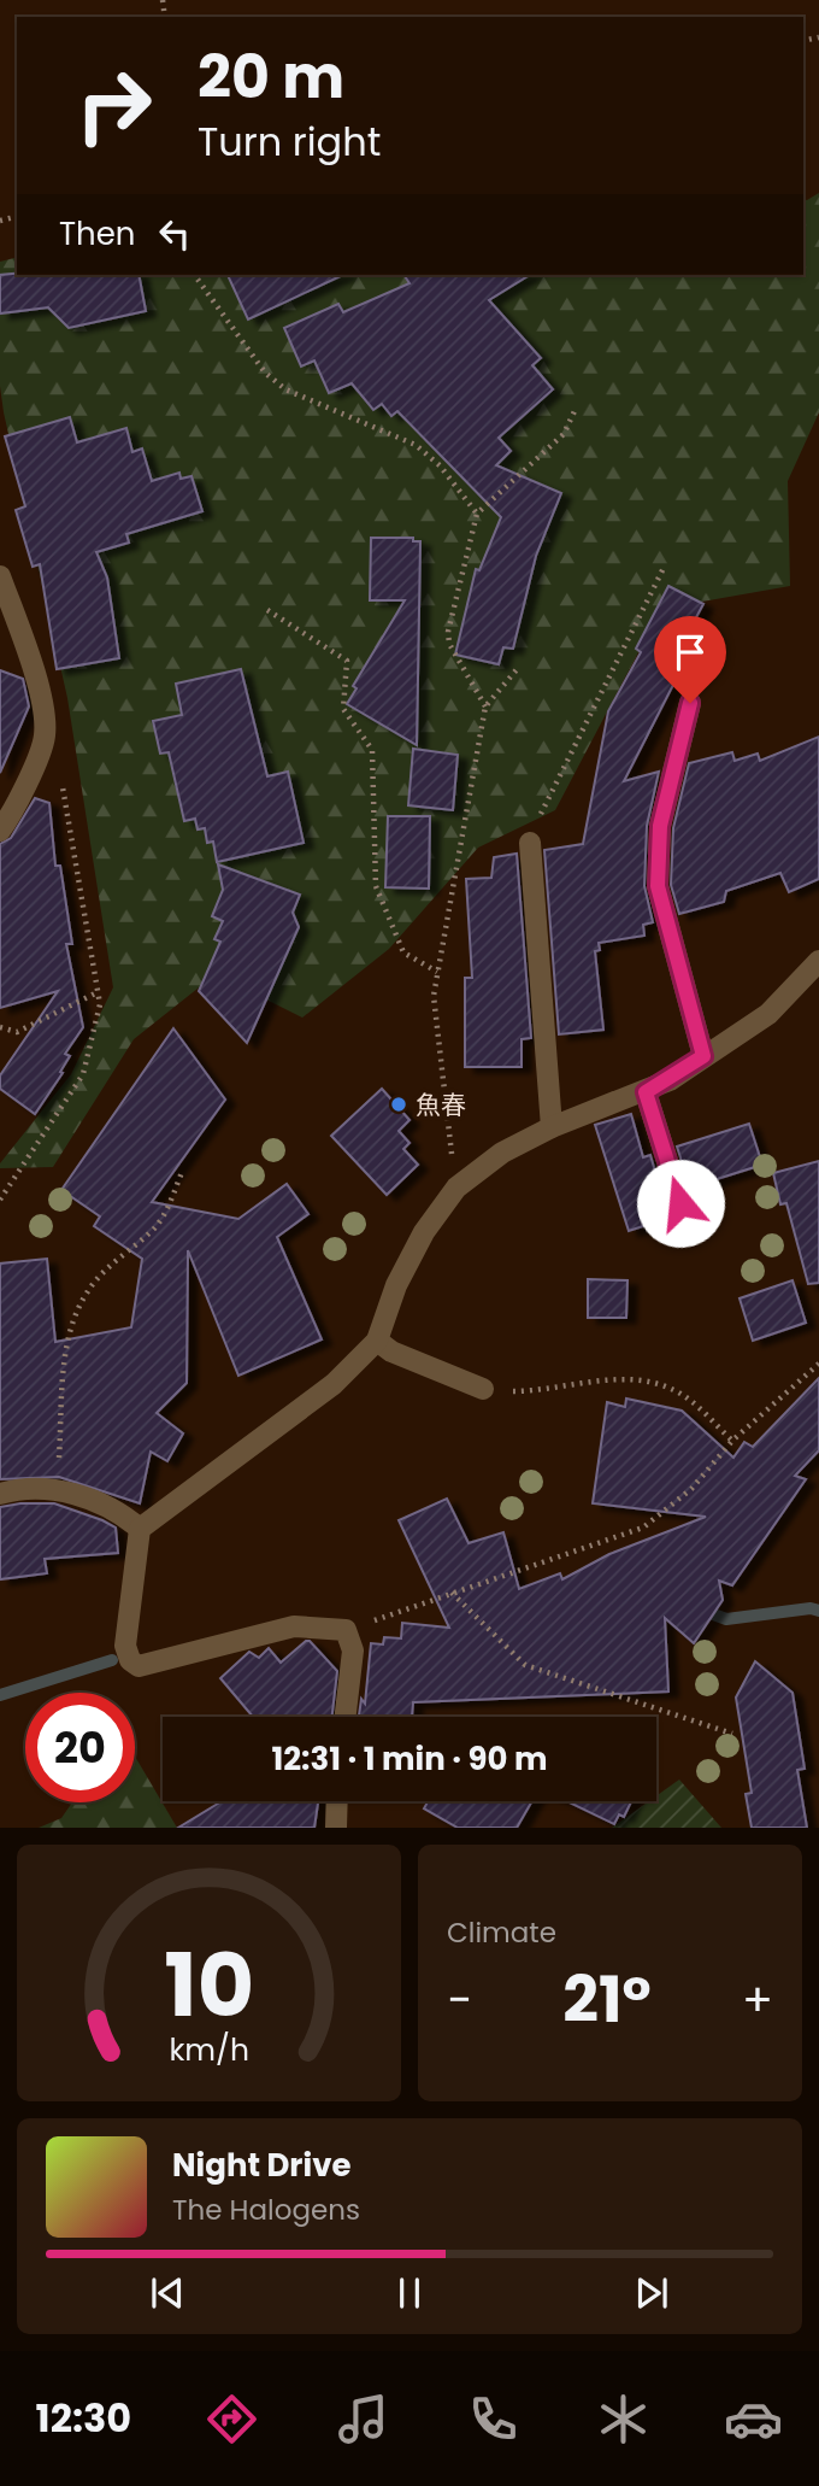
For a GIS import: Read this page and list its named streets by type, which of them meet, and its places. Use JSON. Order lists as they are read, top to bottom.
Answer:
{
  "places": ["魚春"],
  "page": {
    "turn": ["20 m", "Turn right"],
    "then": "Then",
    "limit": "20",
    "trip": "12:31 · 1 min · 90 m",
    "tile": "Climate",
    "heat": ["−", "21°", "+"],
    "song": ["Night Drive", "The Halogens"],
    "tabs": "12:30",
    "gauge": ["10", "km/h"]
  }
}
